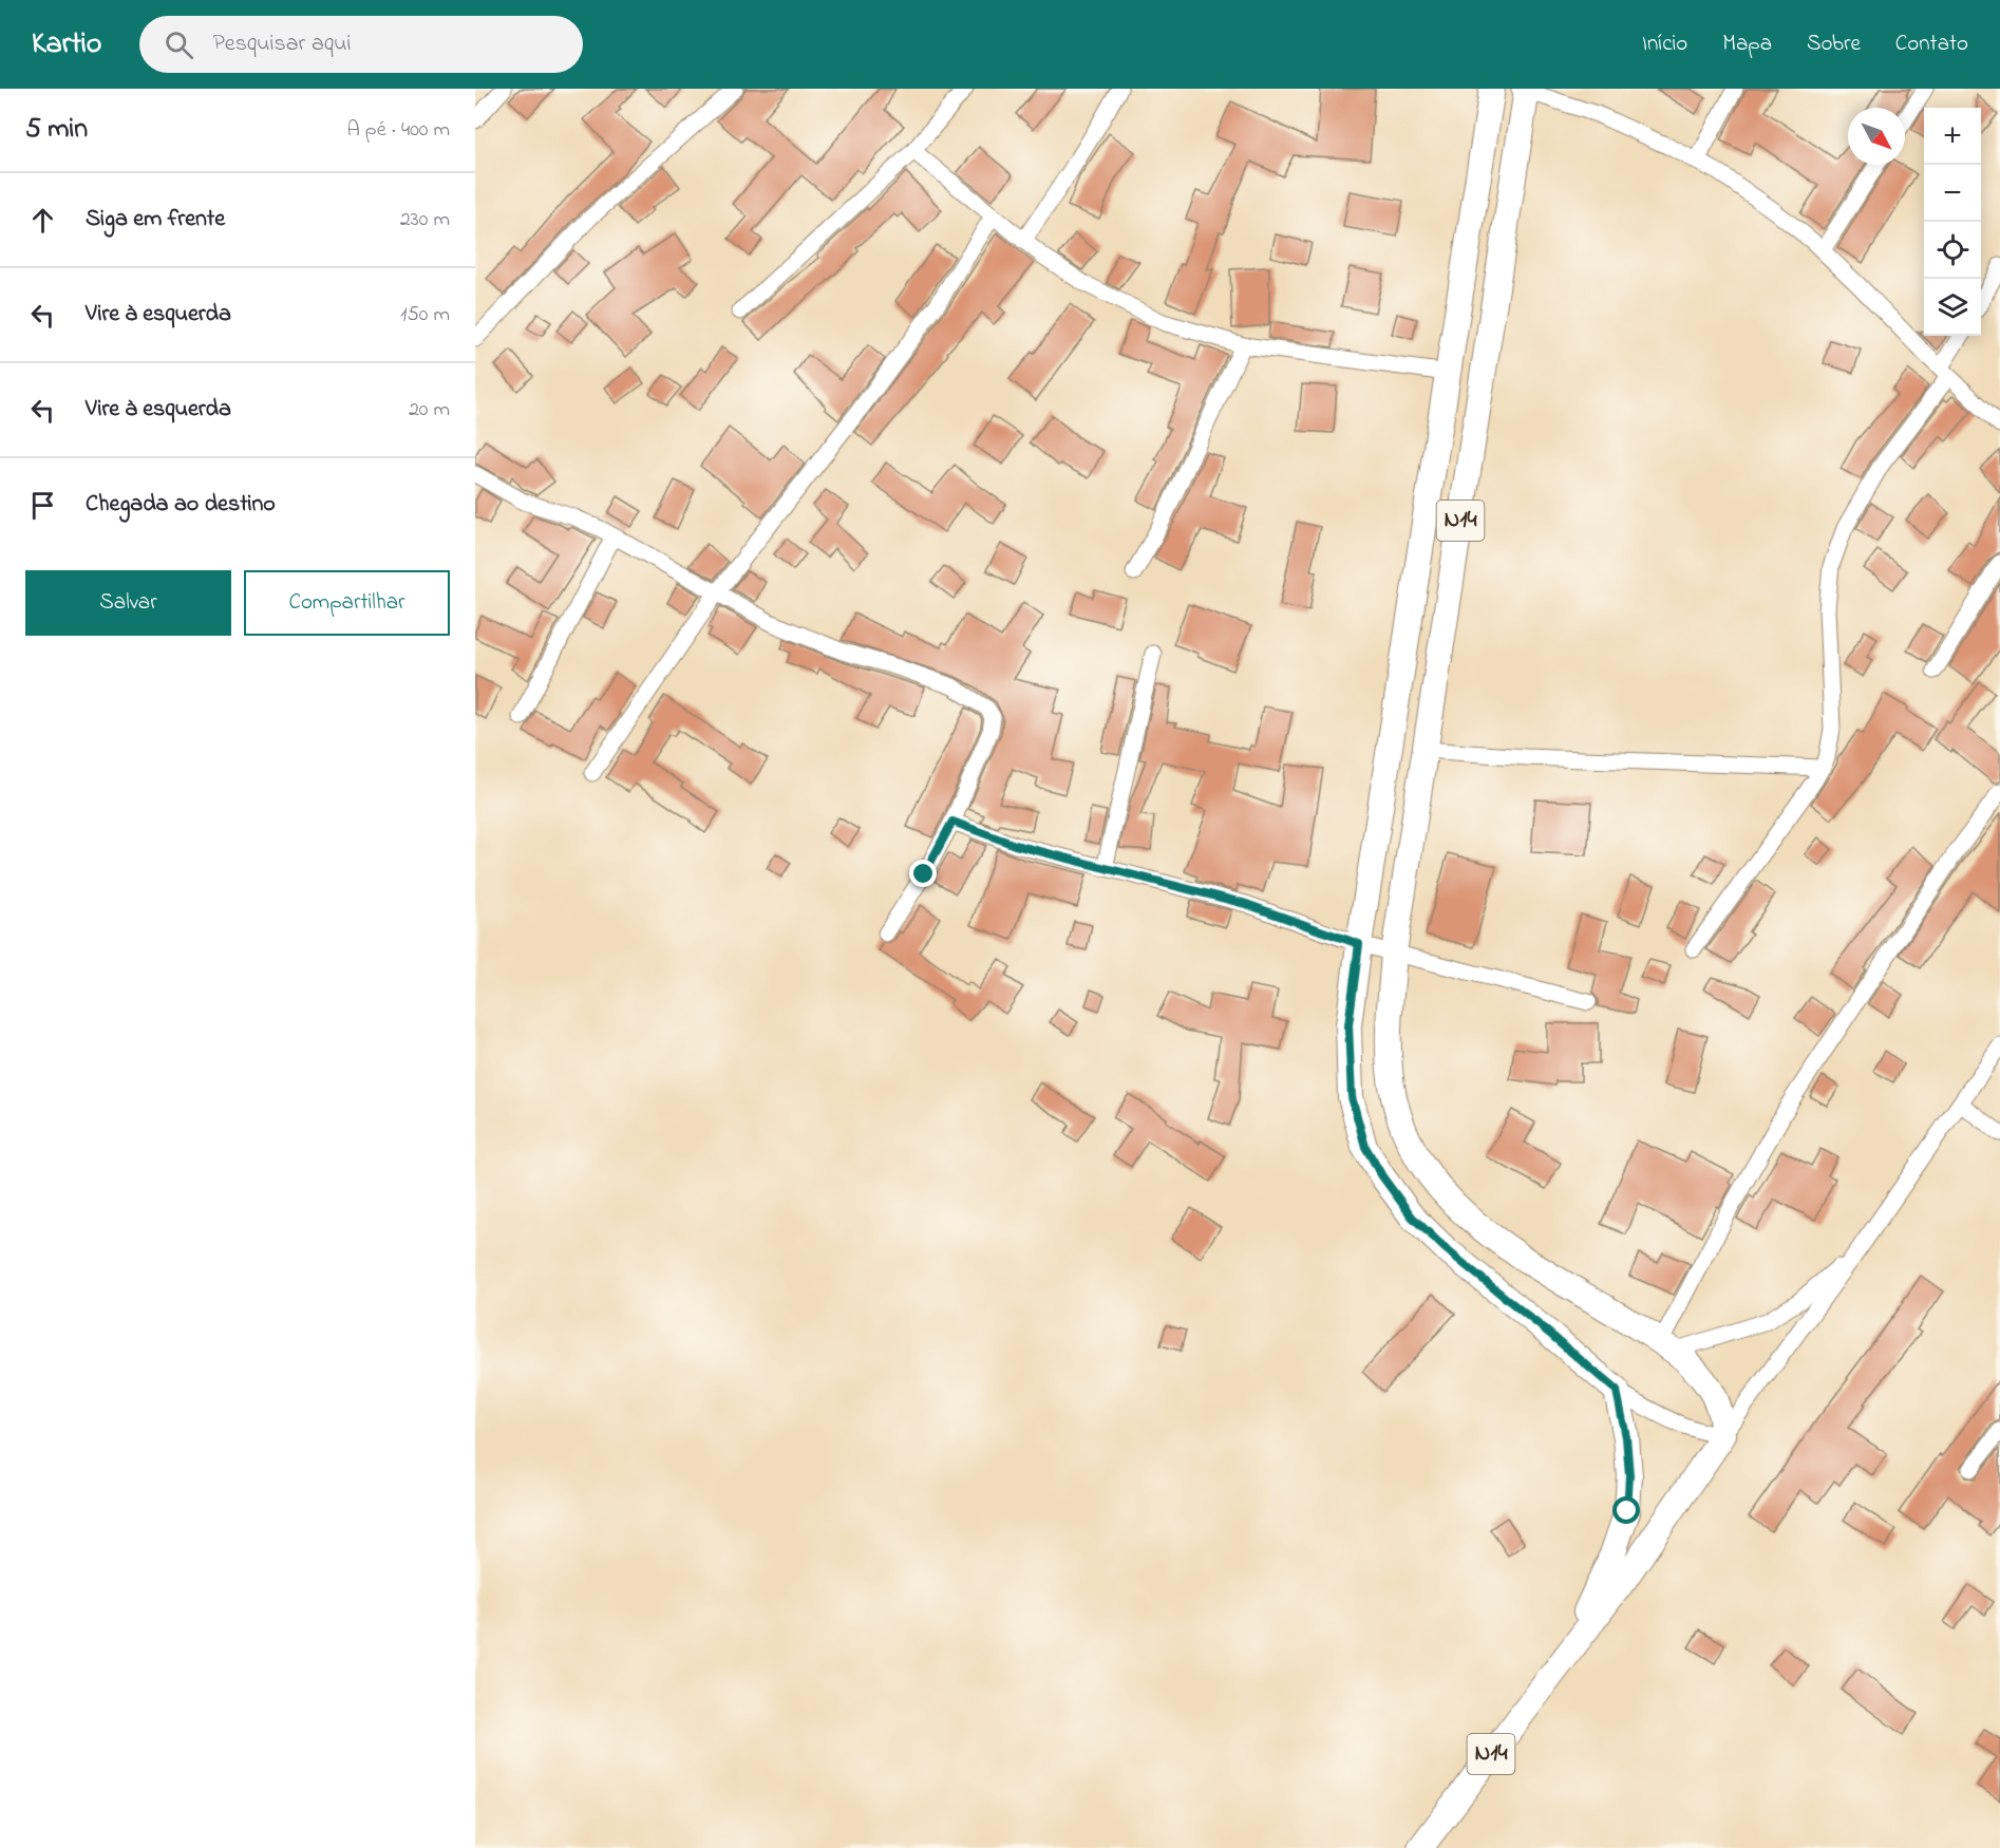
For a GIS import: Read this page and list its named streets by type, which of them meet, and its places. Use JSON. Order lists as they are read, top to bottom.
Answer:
{
  "streets": {
    "main road": ["N14"]
  },
  "north": "bottom right",
  "page": {
    "header": "Kartio",
    "search": "Pesquisar aqui",
    "nav": [
      "Início",
      "Mapa",
      "Sobre",
      "Contato"
    ],
    "heading": ["5 min", "A pé · 400 m"],
    "map_buttons": ["+", "−"],
    "list": [
      ["Siga em frente", "230 m"],
      ["Vire à esquerda", "150 m"],
      ["Vire à esquerda", "20 m"],
      "Chegada ao destino"
    ],
    "buttons": ["Salvar", "Compartilhar"]
  }
}
